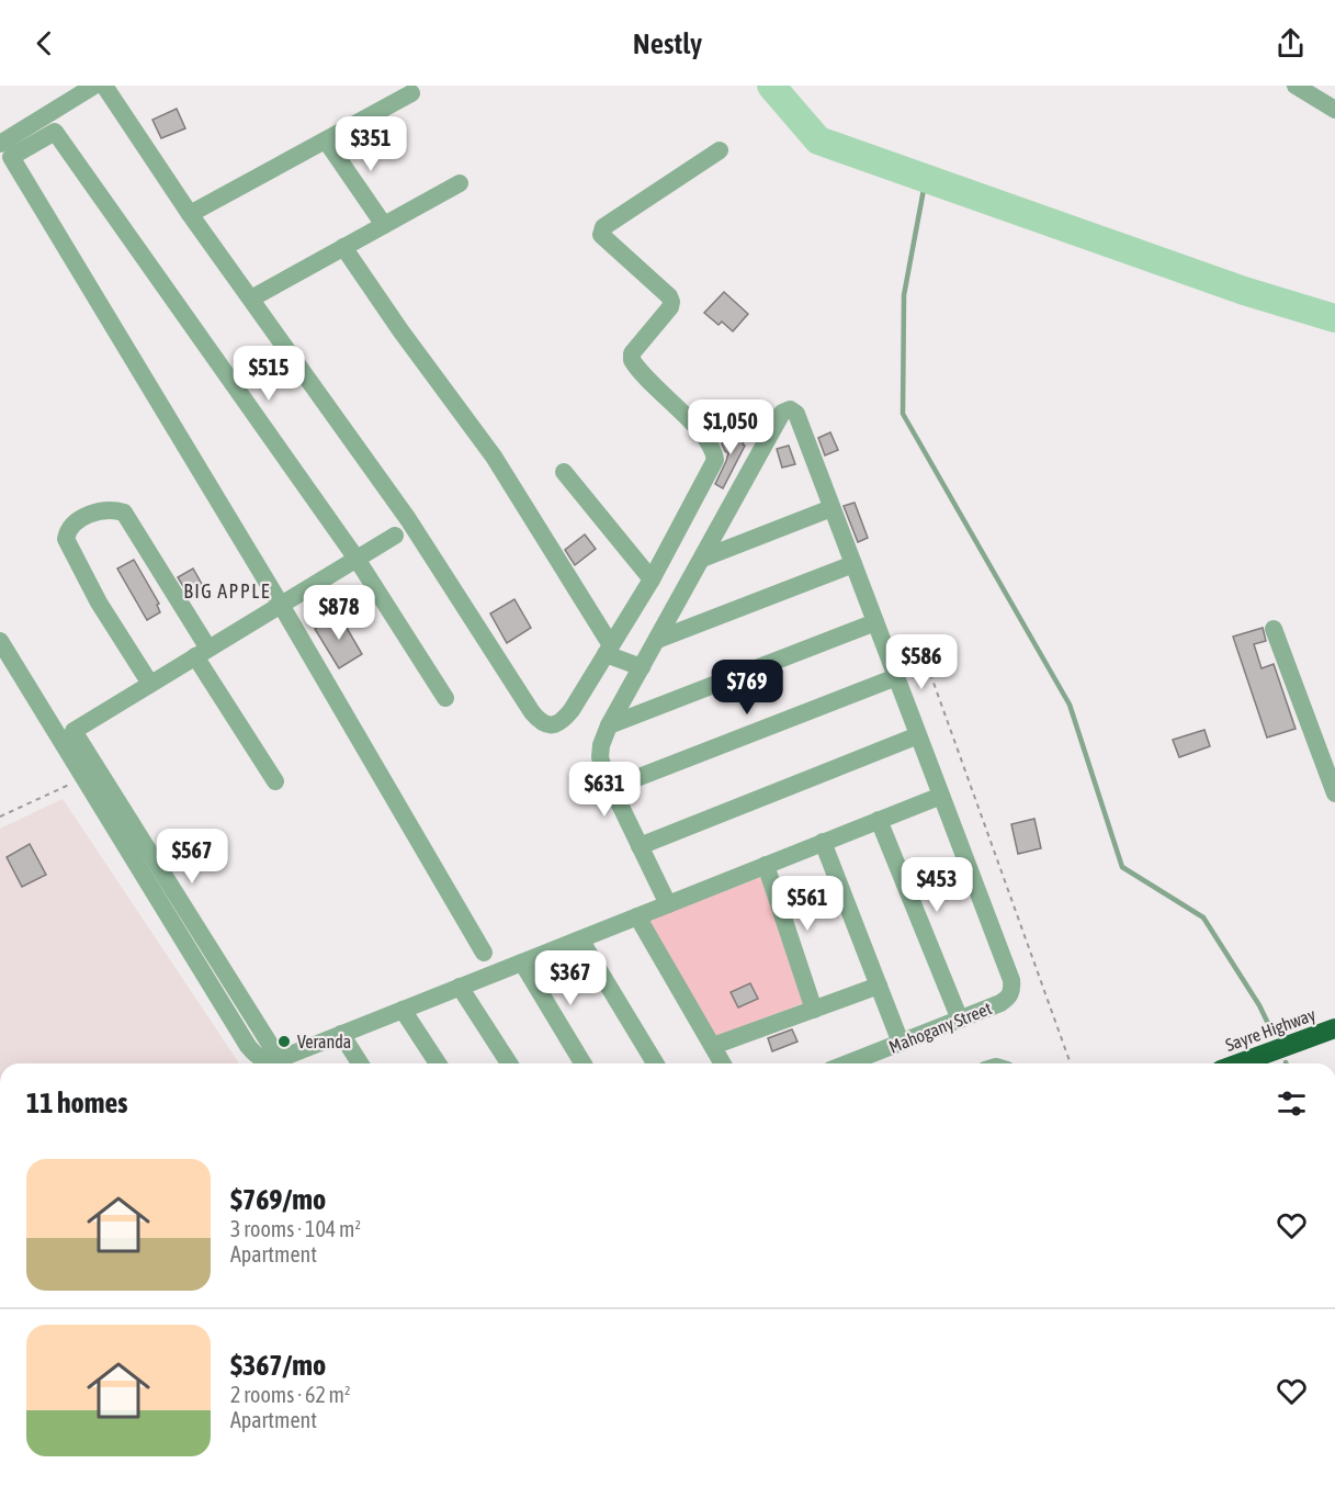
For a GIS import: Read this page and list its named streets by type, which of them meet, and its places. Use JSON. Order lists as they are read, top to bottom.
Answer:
{
  "streets": {
    "highway": ["Sayre Highway"],
    "street": ["Mahogany Street"]
  },
  "districts": ["BIG APPLE"],
  "places": ["Veranda"],
  "page": {
    "header": "Nestly",
    "price": [
      "$351",
      "$515",
      "$1,050",
      "$878",
      "$586",
      "$769",
      "$631",
      "$567",
      "$453",
      "$561",
      "$367"
    ],
    "heading": "11 homes",
    "list": [
      {
        "name": "$769/mo",
        "note": "3 rooms · 104 m² · Apartment"
      },
      {
        "name": "$367/mo",
        "note": "2 rooms · 62 m² · Apartment"
      }
    ]
  }
}
